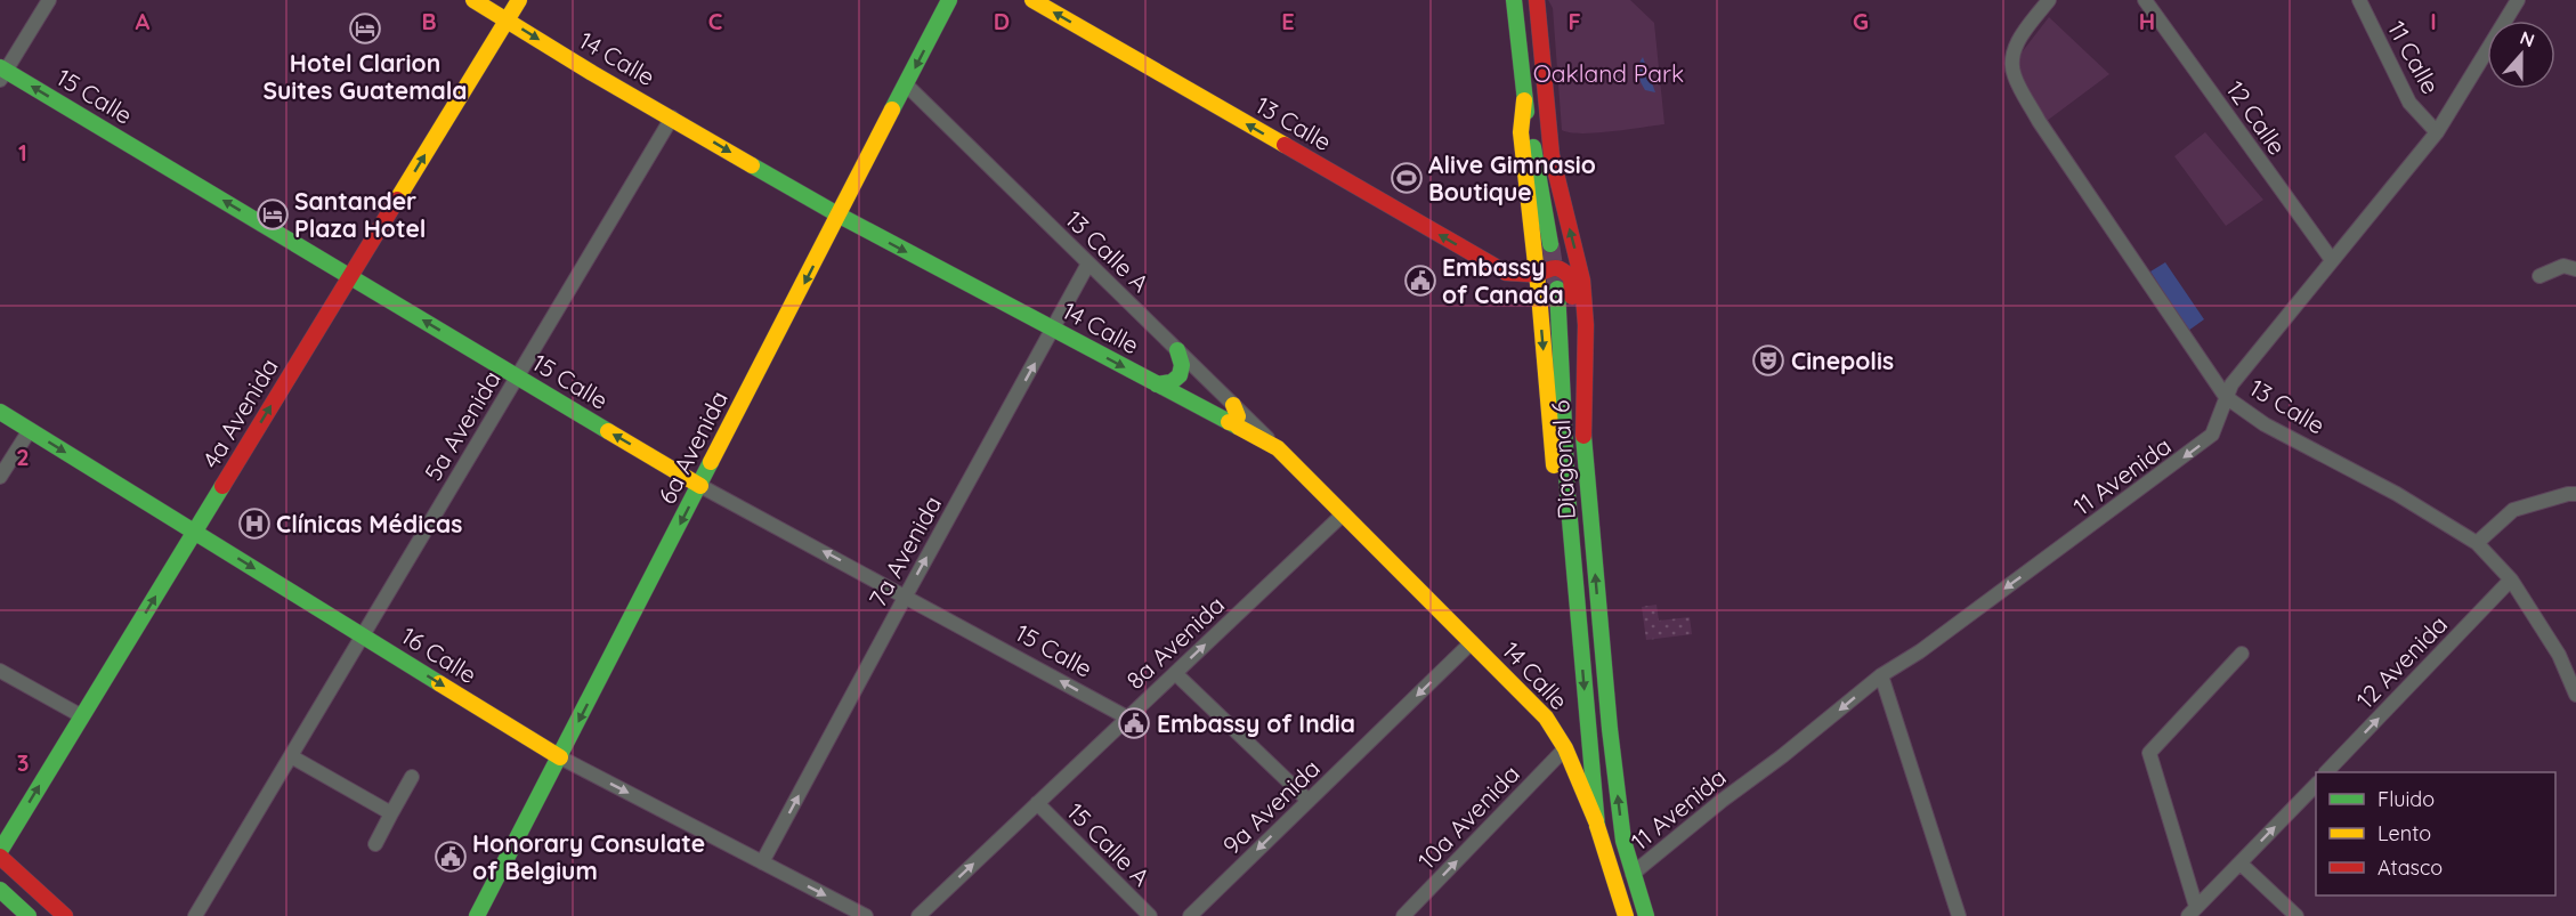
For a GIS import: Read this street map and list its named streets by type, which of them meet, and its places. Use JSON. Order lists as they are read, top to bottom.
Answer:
{
  "streets": {
    "main road": [
      "14 Calle",
      "15 Calle",
      "13 Calle",
      "4a Avenida",
      "6a Avenida",
      "Diagonal 6",
      "16 Calle"
    ],
    "street": [
      "11 Calle",
      "12 Calle",
      "13 Calle A",
      "5a Avenida",
      "11 Avenida",
      "7a Avenida",
      "8a Avenida",
      "12 Avenida",
      "9a Avenida",
      "10a Avenida",
      "15 Calle A"
    ]
  },
  "crossings": [
    ["11 Calle", "11 Avenida"],
    ["14 Calle", "13 Calle A"],
    ["14 Calle", "4a Avenida"],
    ["14 Calle", "5a Avenida"],
    ["14 Calle", "6a Avenida"],
    ["14 Calle", "Diagonal 6"],
    ["14 Calle", "7a Avenida"],
    ["14 Calle", "8a Avenida"],
    ["14 Calle", "9a Avenida"],
    ["14 Calle", "10a Avenida"],
    ["15 Calle", "4a Avenida"],
    ["15 Calle", "5a Avenida"],
    ["15 Calle", "6a Avenida"],
    ["15 Calle", "7a Avenida"],
    ["15 Calle", "8a Avenida"],
    ["12 Calle", "11 Avenida"],
    ["13 Calle", "Diagonal 6"],
    ["13 Calle", "11 Avenida"],
    ["13 Calle", "12 Avenida"],
    ["13 Calle A", "6a Avenida"],
    ["13 Calle A", "7a Avenida"],
    ["4a Avenida", "16 Calle"],
    ["5a Avenida", "16 Calle"],
    ["6a Avenida", "16 Calle"],
    ["Diagonal 6", "11 Avenida"],
    ["7a Avenida", "16 Calle"],
    ["8a Avenida", "15 Calle A"]
  ],
  "one_way": [
    "14 Calle",
    "15 Calle",
    "4a Avenida",
    "6a Avenida",
    "11 Avenida",
    "7a Avenida",
    "8a Avenida",
    "16 Calle",
    "12 Avenida",
    "9a Avenida",
    "10a Avenida"
  ],
  "parks": ["Oakland Park"],
  "places": {
    "hotel": ["Hotel Clarion Suites Guatemala", "Santander Plaza Hotel"],
    "sports": ["Alive Gimnasio Boutique"],
    "public building": ["Embassy of Canada", "Embassy of India", "Honorary Consulate of Belgium"],
    "theatre": ["Cinepolis"],
    "hospital": ["Clínicas Médicas"]
  },
  "legend": ["Fluido", "Lento", "Atasco"],
  "north": "top",
  "grid": {
    "columns": [
      "A",
      "B",
      "C",
      "D",
      "E",
      "F",
      "G",
      "H",
      "I"
    ],
    "rows": ["1", "2", "3"]
  }
}
